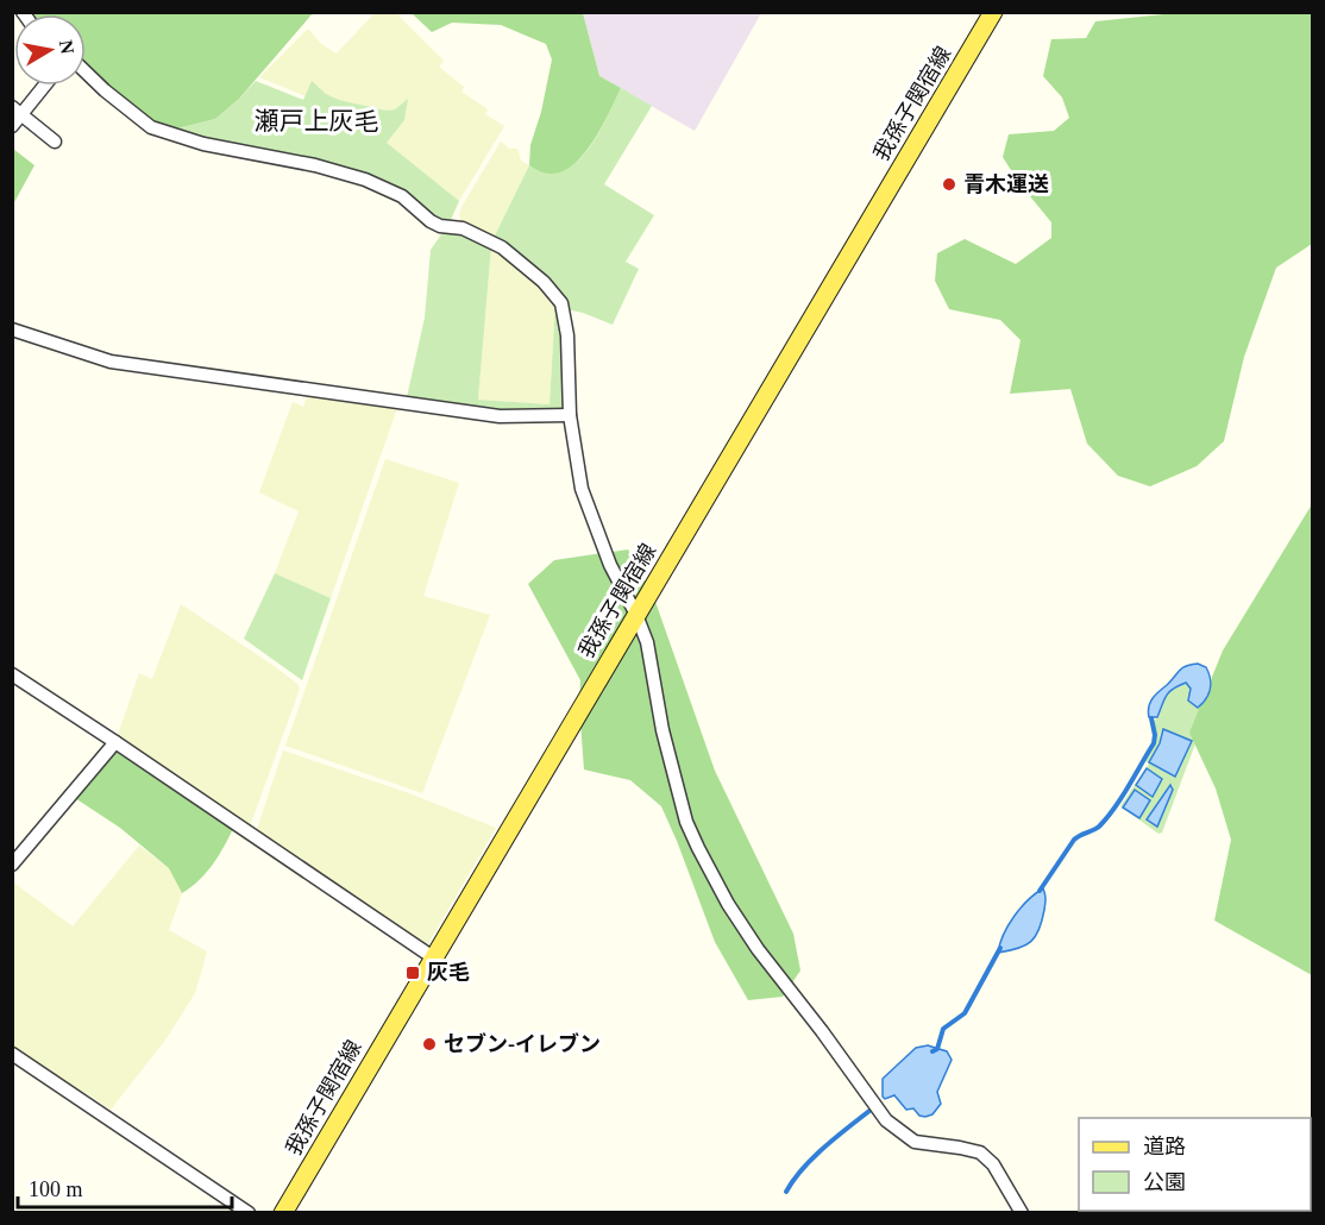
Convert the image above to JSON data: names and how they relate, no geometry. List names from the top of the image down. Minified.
{"streets":{"main road":["我孫子関宿線"]},"districts":["瀬戸上灰毛"],"places":{"other":["青木運送","セブン-イレブン"],"transit":["灰毛"]},"legend":["道路","公園"],"scale_bar":"100 m","north":"right"}
